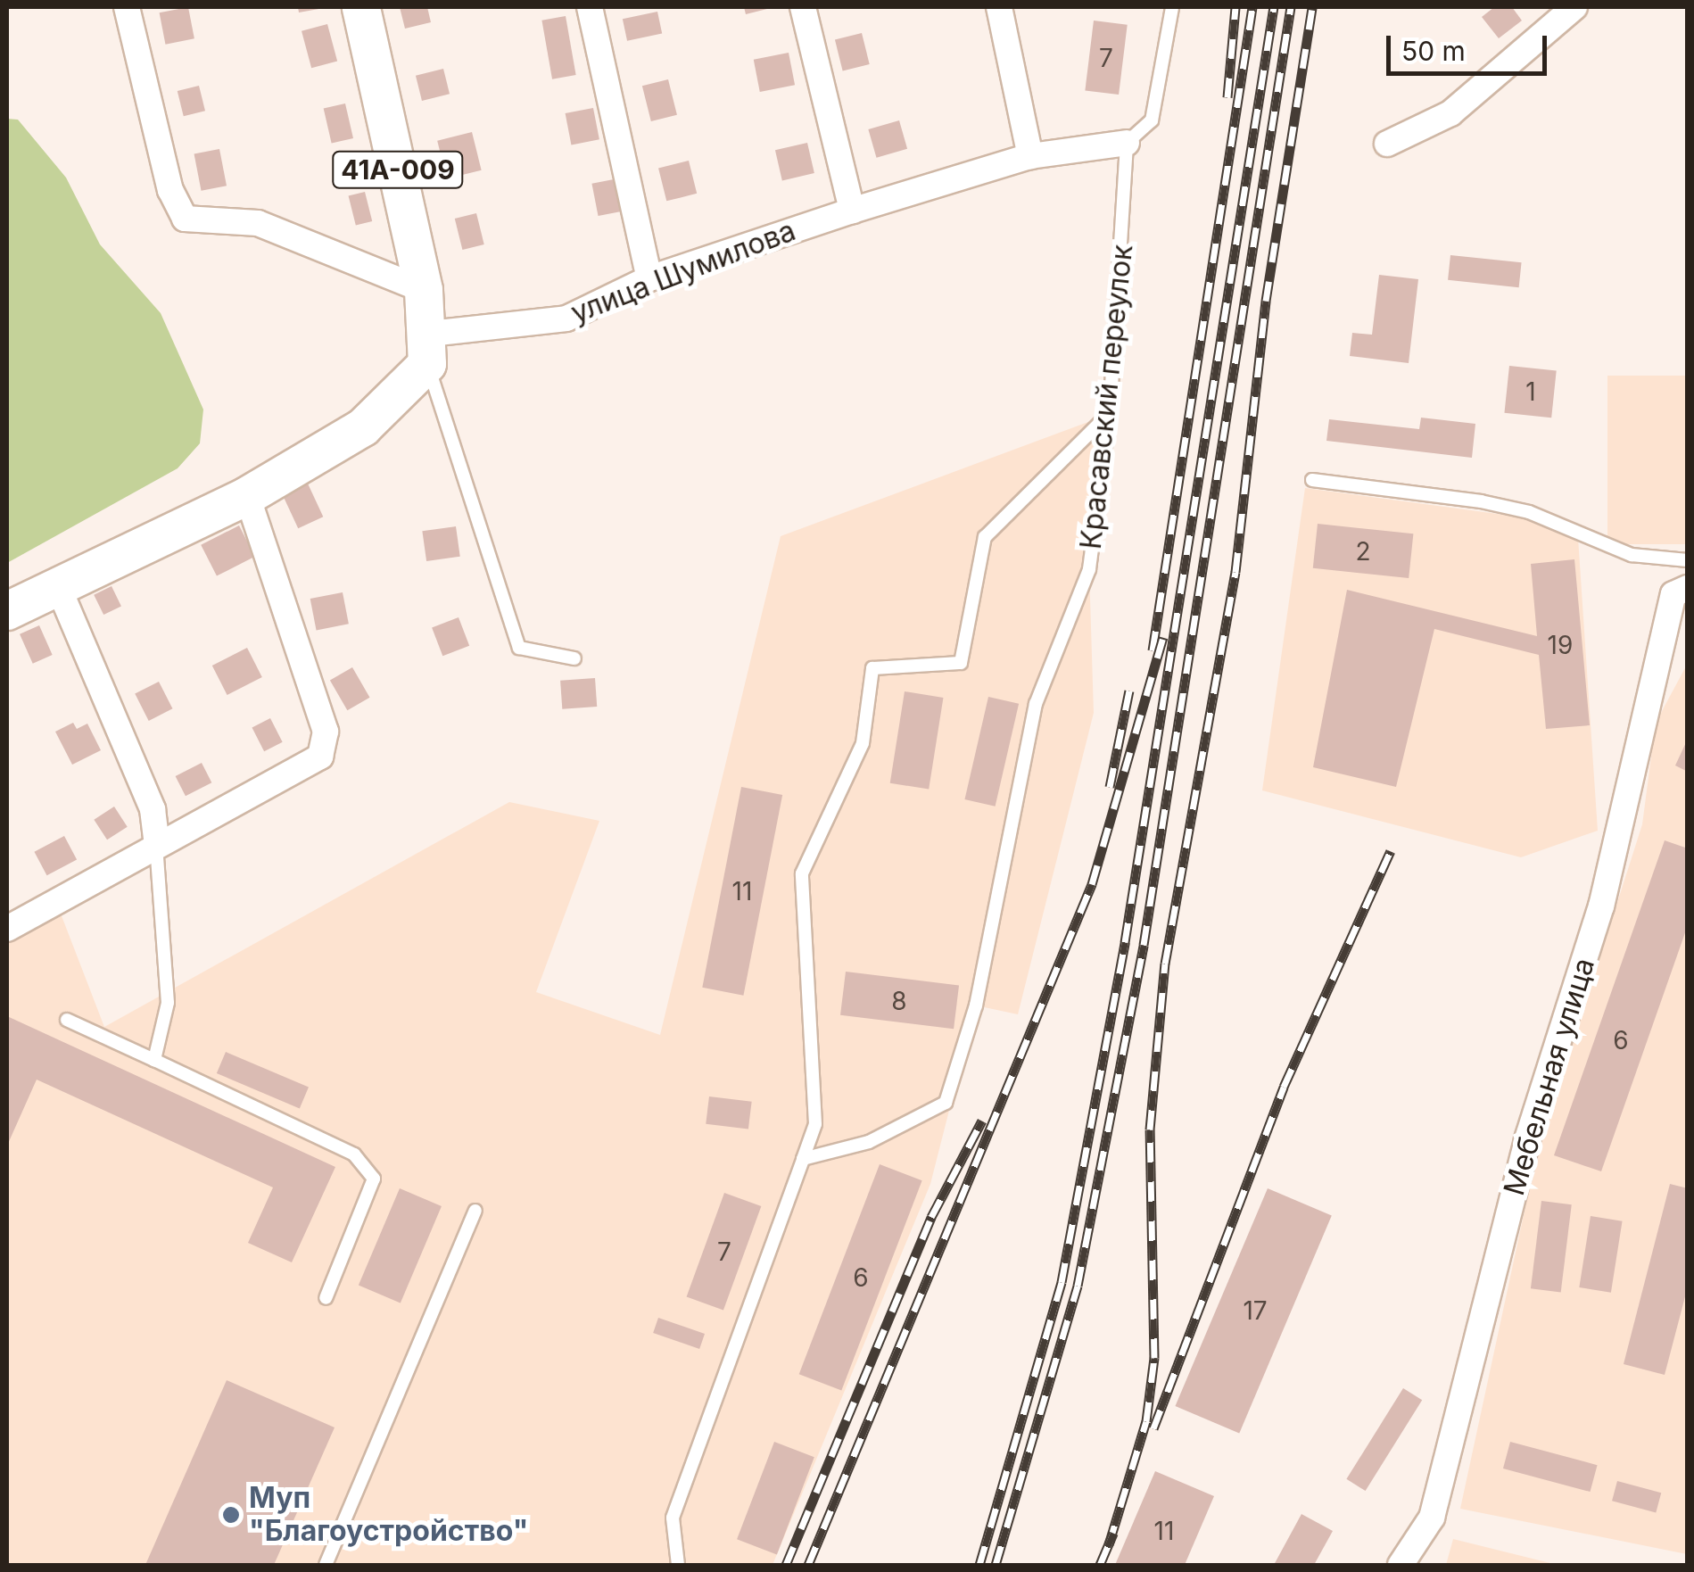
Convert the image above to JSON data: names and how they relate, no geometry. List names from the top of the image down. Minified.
{"streets":{"main road":["41А-009"],"street":["улица Шумилова","Мебельная улица"],"lane":["Красавский переулок"]},"crossings":[["41А-009","улица Шумилова"],["улица Шумилова","Красавский переулок"]],"places":["Муп \"Благоустройство\""],"house_numbers":["7","1","2","19","11","8","6","7","6","17","11"],"scale_bar":"50 m"}
